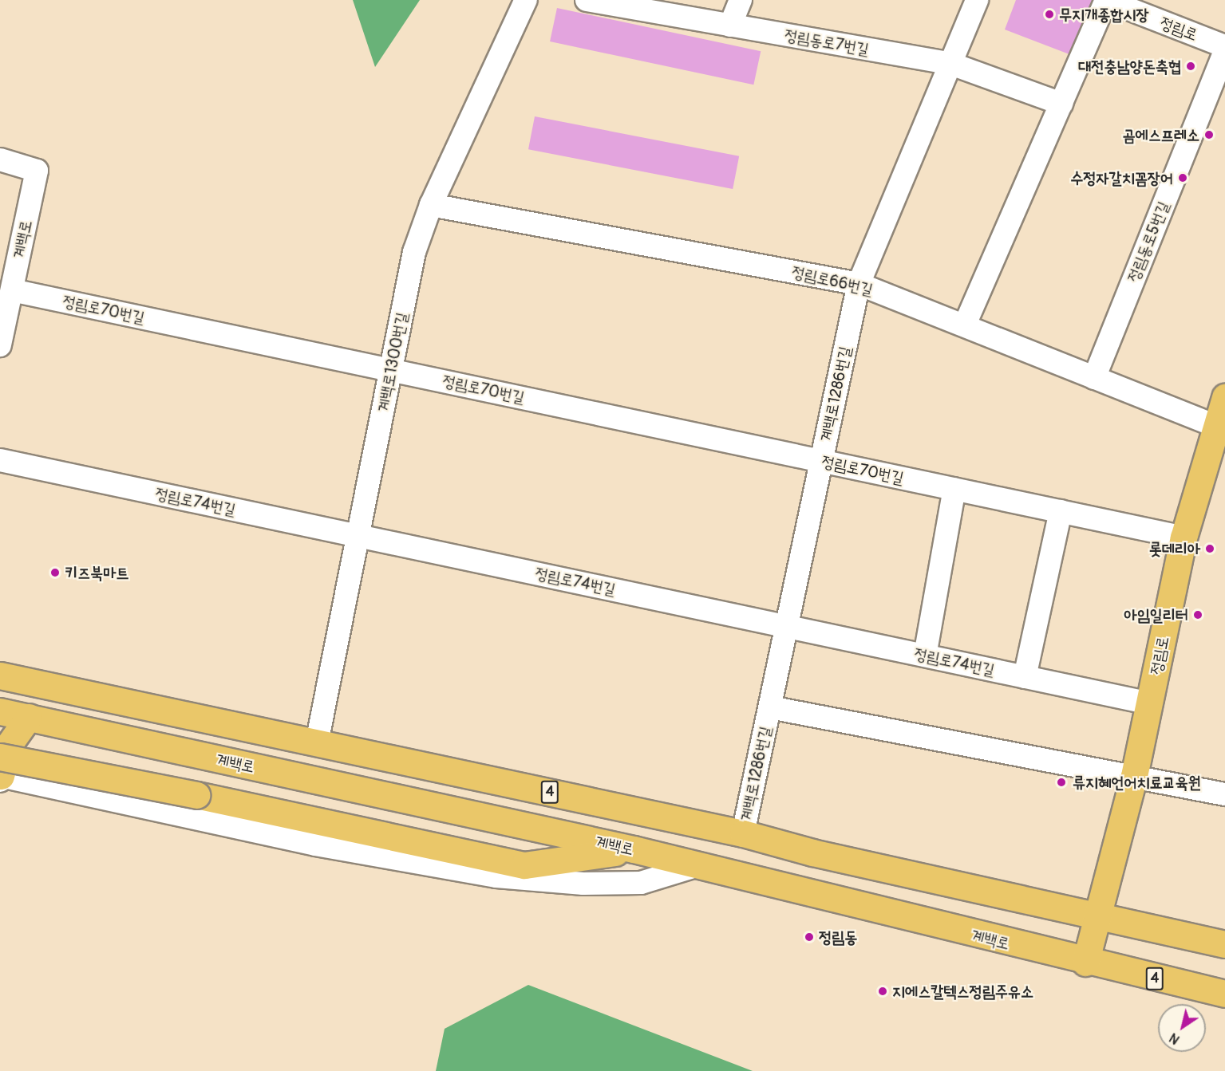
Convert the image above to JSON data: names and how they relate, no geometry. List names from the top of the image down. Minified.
{"streets":{"main road":["정림로","계백로","4"],"street":["정림동로7번길","정림동로5번길","정림로66번길","정림로70번길","계백로1300번길","계백로1286번길","정림로74번길"]},"crossings":[["정림로","계백로"],["정림로","정림로66번길"],["정림로","정림로70번길"],["정림로","정림로74번길"],["정림로","4"],["정림동로7번길","계백로1286번길"],["계백로","정림로70번길"],["정림동로5번길","정림로66번길"],["정림로66번길","계백로1300번길"],["정림로66번길","계백로1286번길"],["정림로70번길","계백로1300번길"],["정림로70번길","계백로1286번길"],["계백로1300번길","정림로74번길"],["계백로1300번길","4"],["계백로1286번길","정림로74번길"],["계백로1286번길","4"]],"places":["무지개종합시장","대전충남양돈축협","곰에스프레소","수정자갈치꼼장어","롯데리아","키즈북마트","아임일리터","류지혜언어치료교육원","정림동","지에스칼텍스정림주유소"],"north":"bottom left"}
